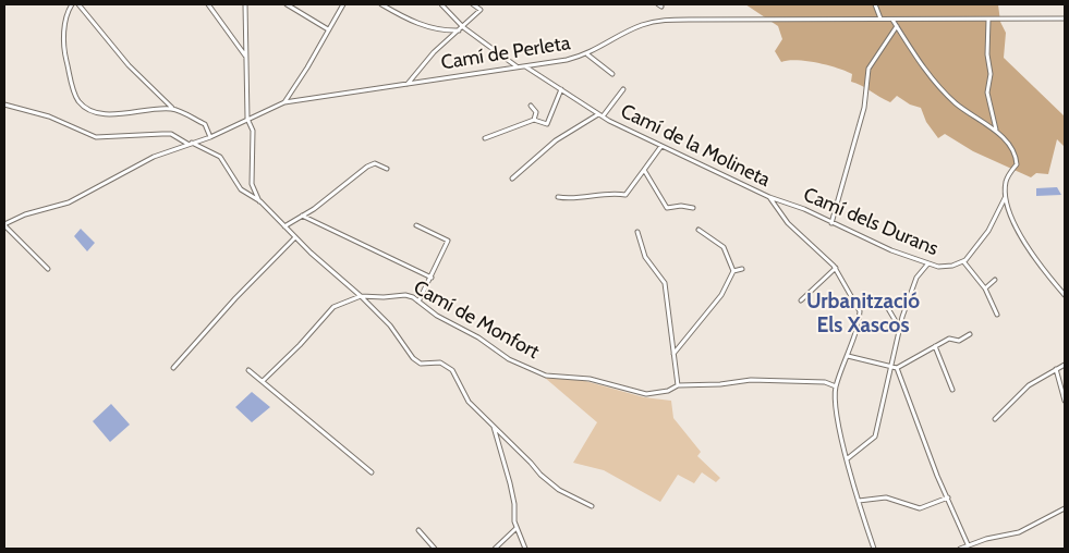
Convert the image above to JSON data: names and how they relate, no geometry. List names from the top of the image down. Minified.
{"streets":{"street":["Camí de Perleta","Camí de la Molineta","Camí dels Durans","Camí de Monfort"]},"crossings":[["Camí de Perleta","Camí de la Molineta"],["Camí de la Molineta","Camí dels Durans"],["Camí de la Molineta","Camí de Monfort"]],"districts":["Urbanització Els Xascos"]}
